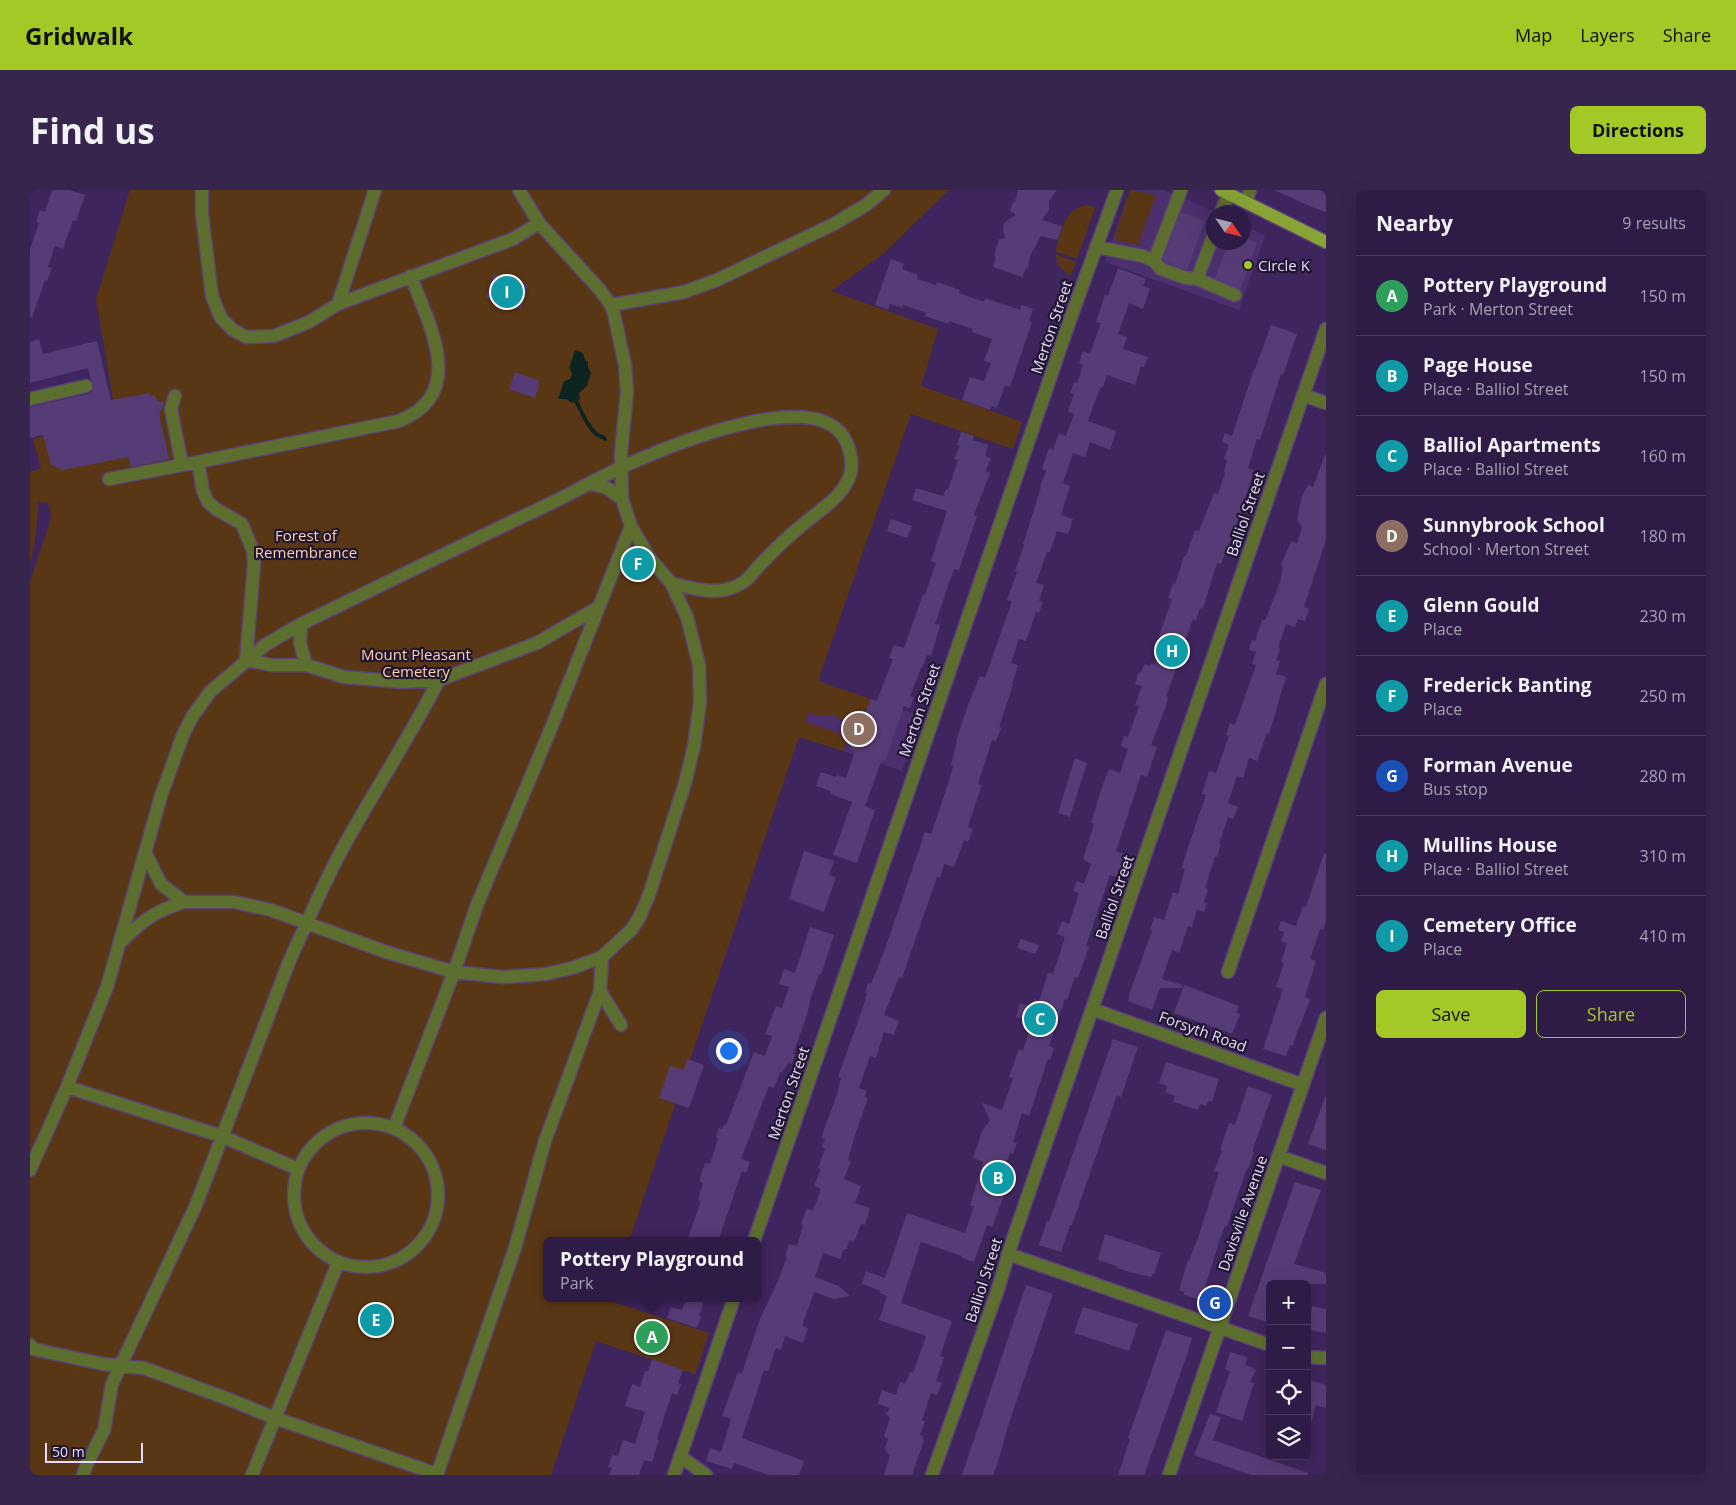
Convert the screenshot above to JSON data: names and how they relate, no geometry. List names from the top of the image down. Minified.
{"streets":{"street":["Merton Street","Balliol Street","Forsyth Road","Davisville Avenue"]},"crossings":[["Balliol Street","Forsyth Road"],["Forsyth Road","Davisville Avenue"]],"parks":["Forest of Remembrance","Mount Pleasant Cemetery"],"places":["Circle K"],"scale_bar":"50 m","north":"bottom right","page":{"header":"Gridwalk","nav":["Map","Layers","Share"],"buttons":["Directions",["Save","Share"]],"title":"Find us","heading":["Nearby","9 results"],"list":[{"mark":"A","name":"Pottery Playground","note":"Park · Merton Street","value":"150 m"},{"mark":"B","name":"Page House","note":"Place · Balliol Street","value":"150 m"},{"mark":"C","name":"Balliol Apartments","note":"Place · Balliol Street","value":"160 m"},{"mark":"D","name":"Sunnybrook School","note":"School · Merton Street","value":"180 m"},{"mark":"E","name":"Glenn Gould","note":"Place","value":"230 m"},{"mark":"F","name":"Frederick Banting","note":"Place","value":"250 m"},{"mark":"G","name":"Forman Avenue","note":"Bus stop","value":"280 m"},{"mark":"H","name":"Mullins House","note":"Place · Balliol Street","value":"310 m"},{"mark":"I","name":"Cemetery Office","note":"Place","value":"410 m"}],"pins":["I","F","H","D","C","B","G","E","A"],"popup":["Pottery Playground","Park"],"map_buttons":["+","−"],"scale":"50 m"}}
